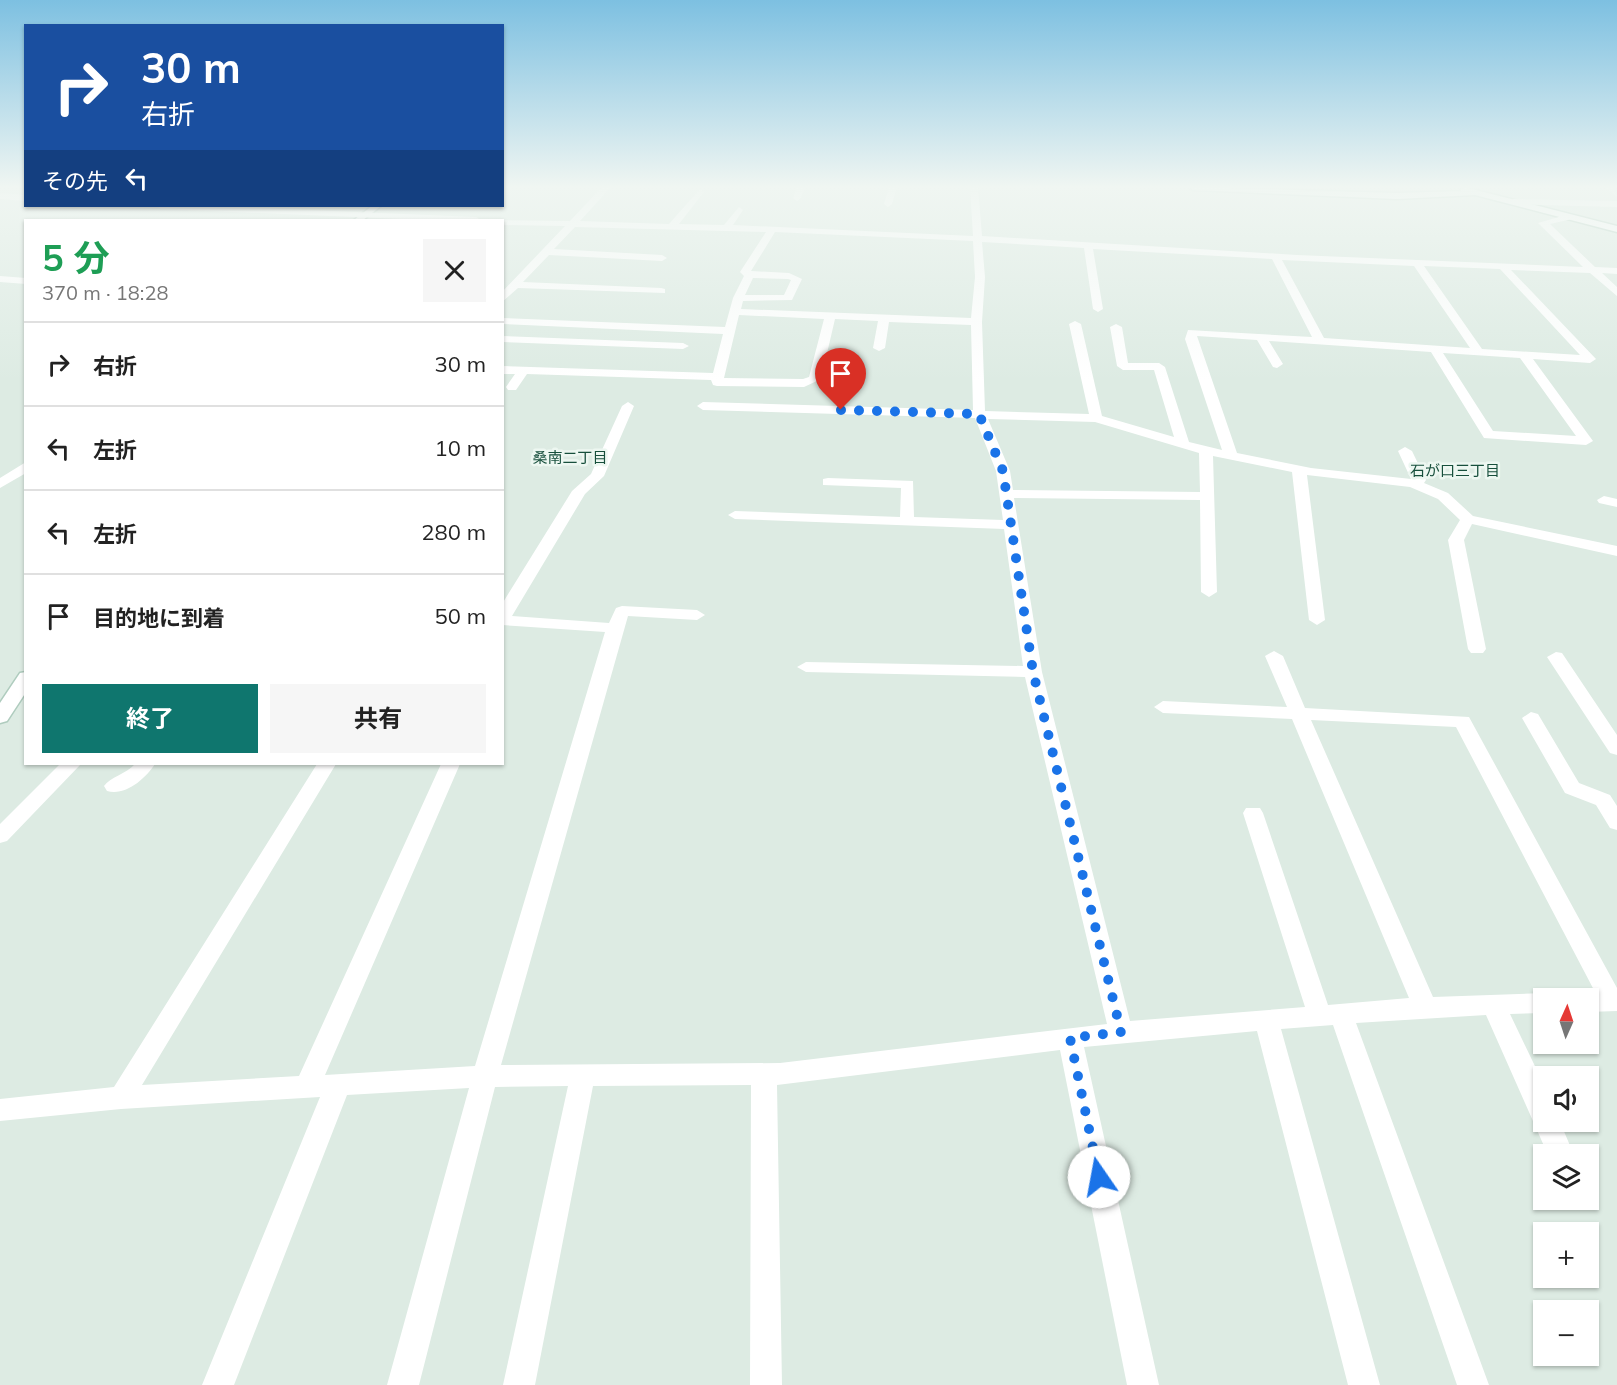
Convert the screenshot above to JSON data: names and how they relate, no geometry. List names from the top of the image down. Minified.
{"districts":["桑南二丁目","石が口三丁目"],"north":"top","page":{"turn":["30 m","右折"],"then":"その先","heading":["5 分","370 m · 18:28"],"list":[{"name":"右折","value":"30 m"},{"name":"左折","value":"10 m"},{"name":"左折","value":"280 m"},{"name":"目的地に到着","value":"50 m"}],"buttons":["終了","共有"],"map_buttons":["+","−"]}}
